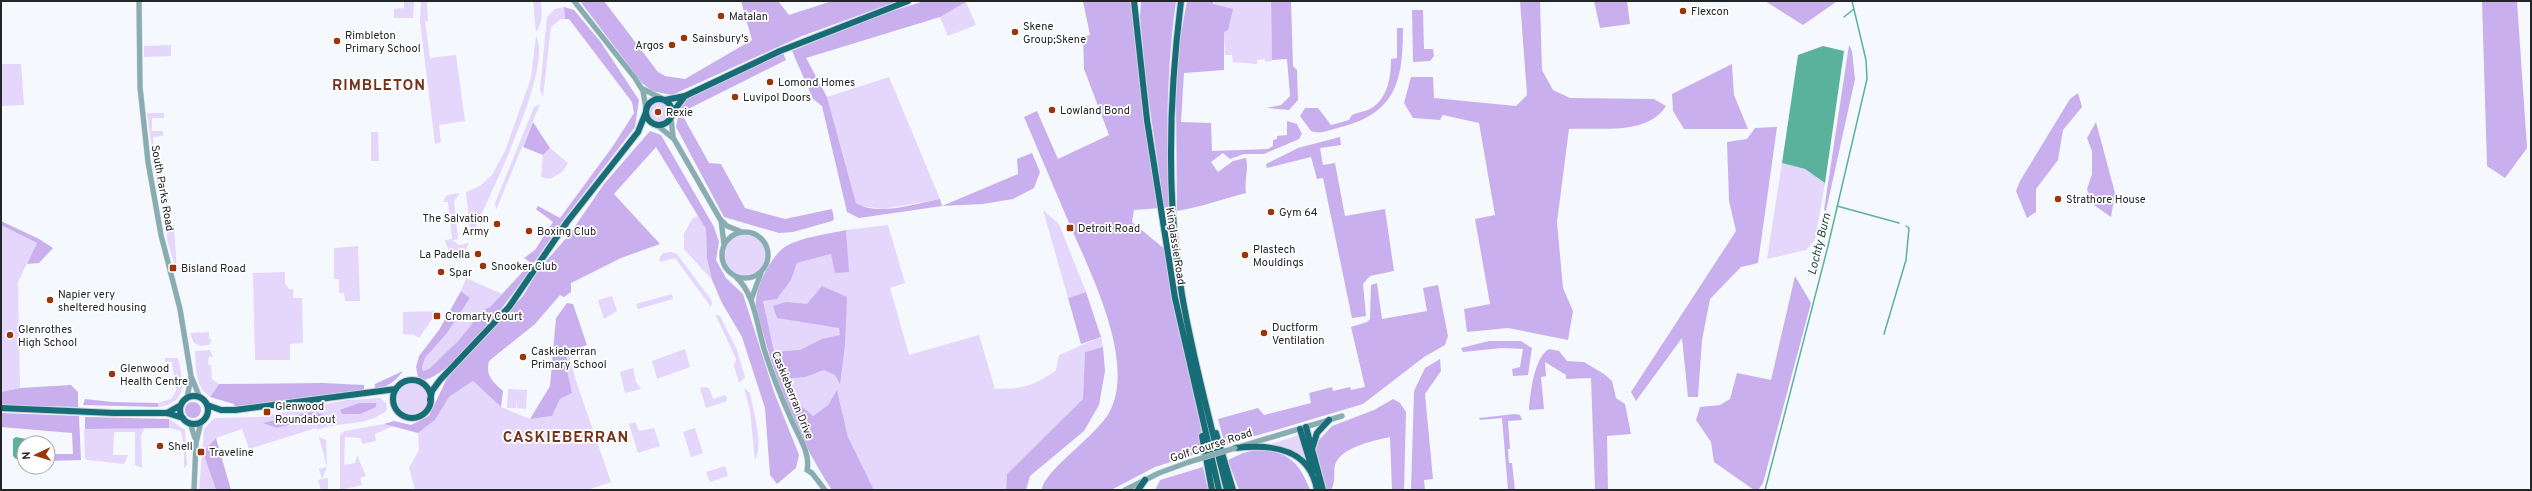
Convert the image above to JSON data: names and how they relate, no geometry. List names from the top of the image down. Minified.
{"streets":{"main road":["Kinglassie Road"],"street":["South Parks Road","Caskieberran Drive","Golf Course Road"]},"districts":["RIMBLETON","CASKIEBERRAN"],"water":["Lochty Burn"],"places":{"other":["Flexcon","Matalan","Skene Group;Skene","Sainsbury's","Rimbleton Primary School","Argos","Lomond Homes","Luvipol Doors","Lowland Bond","Rexie","Strathore House","Gym 64","The Salvation Army","Boxing Club","La Padella","Plastech Mouldings","Snooker Club","Spar","Napier very sheltered housing","Ductform Ventilation","Glenrothes High School","Caskieberran Primary School","Glenwood Health Centre","Shell"],"transit":["Detroit Road","Bisland Road","Cromarty Court","Glenwood Roundabout","Traveline"]},"north":"left"}
